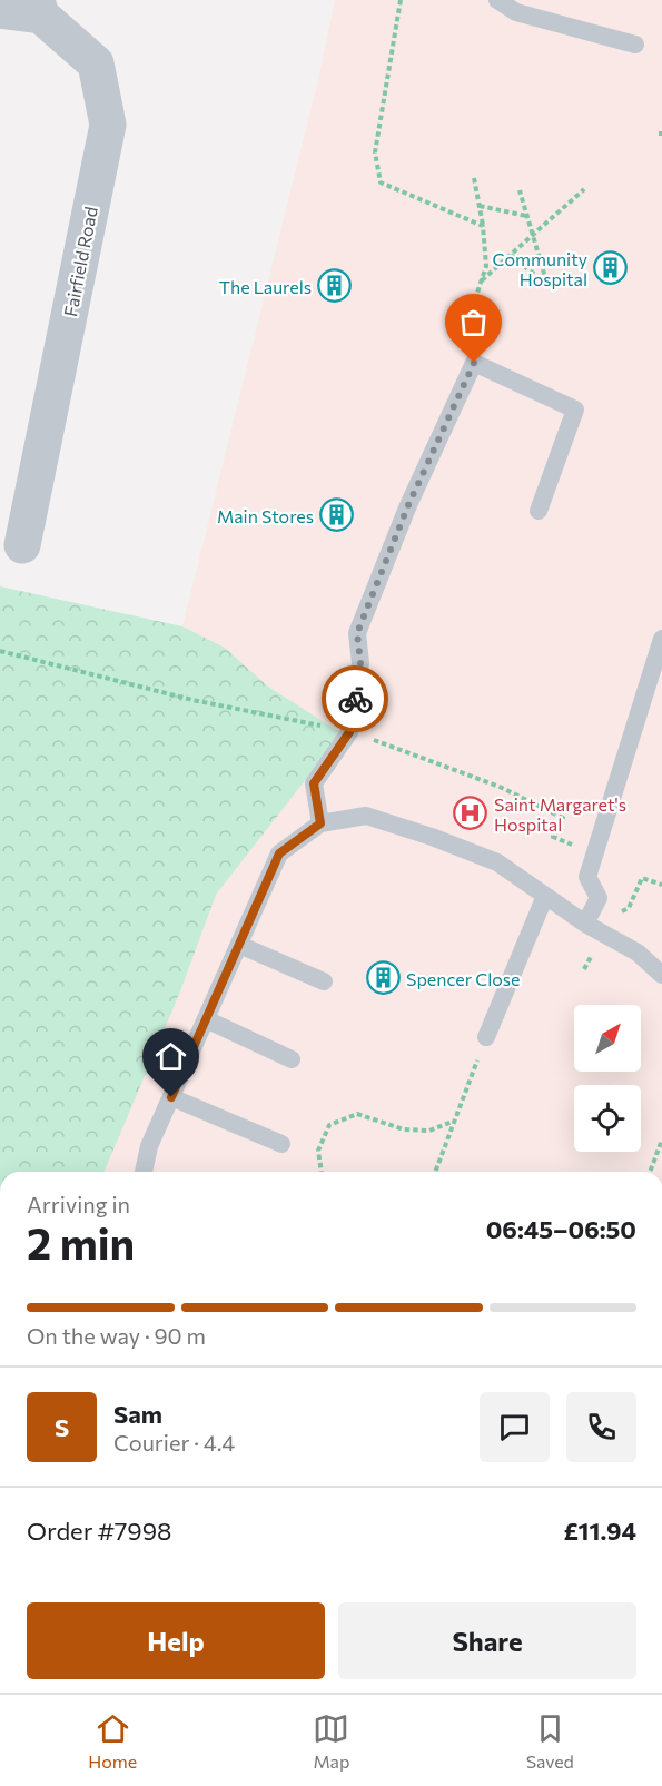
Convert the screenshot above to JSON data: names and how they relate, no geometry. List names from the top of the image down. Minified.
{"streets":{"street":["Fairfield Road"]},"places":{"building":["Community Hospital","The Laurels","Main Stores","Spencer Close"],"hospital":["Saint Margaret's Hospital"]},"north":"top right","page":{"heading":["2 min","Arriving in","06:45–06:50"],"panel":["Sam","Courier · 4.4","Order #7998","£11.94"],"bar":"On the way · 90 m","round":"S","buttons":["Help","Share"],"tabs":["Home","Map","Saved"]}}
